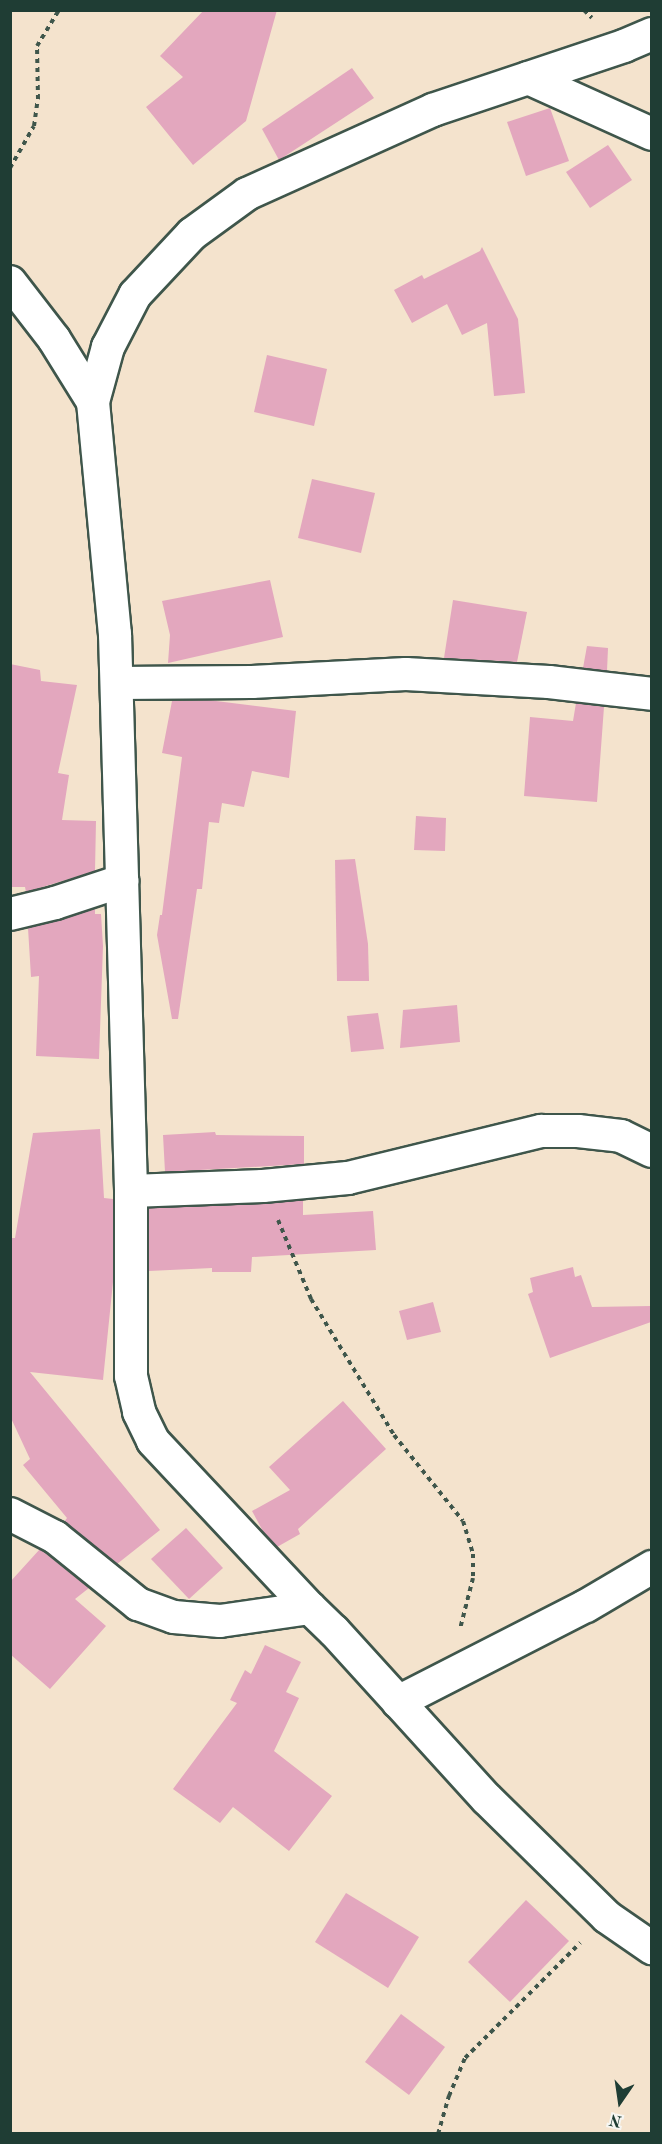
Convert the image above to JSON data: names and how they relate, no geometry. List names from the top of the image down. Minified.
{"north":"bottom"}
